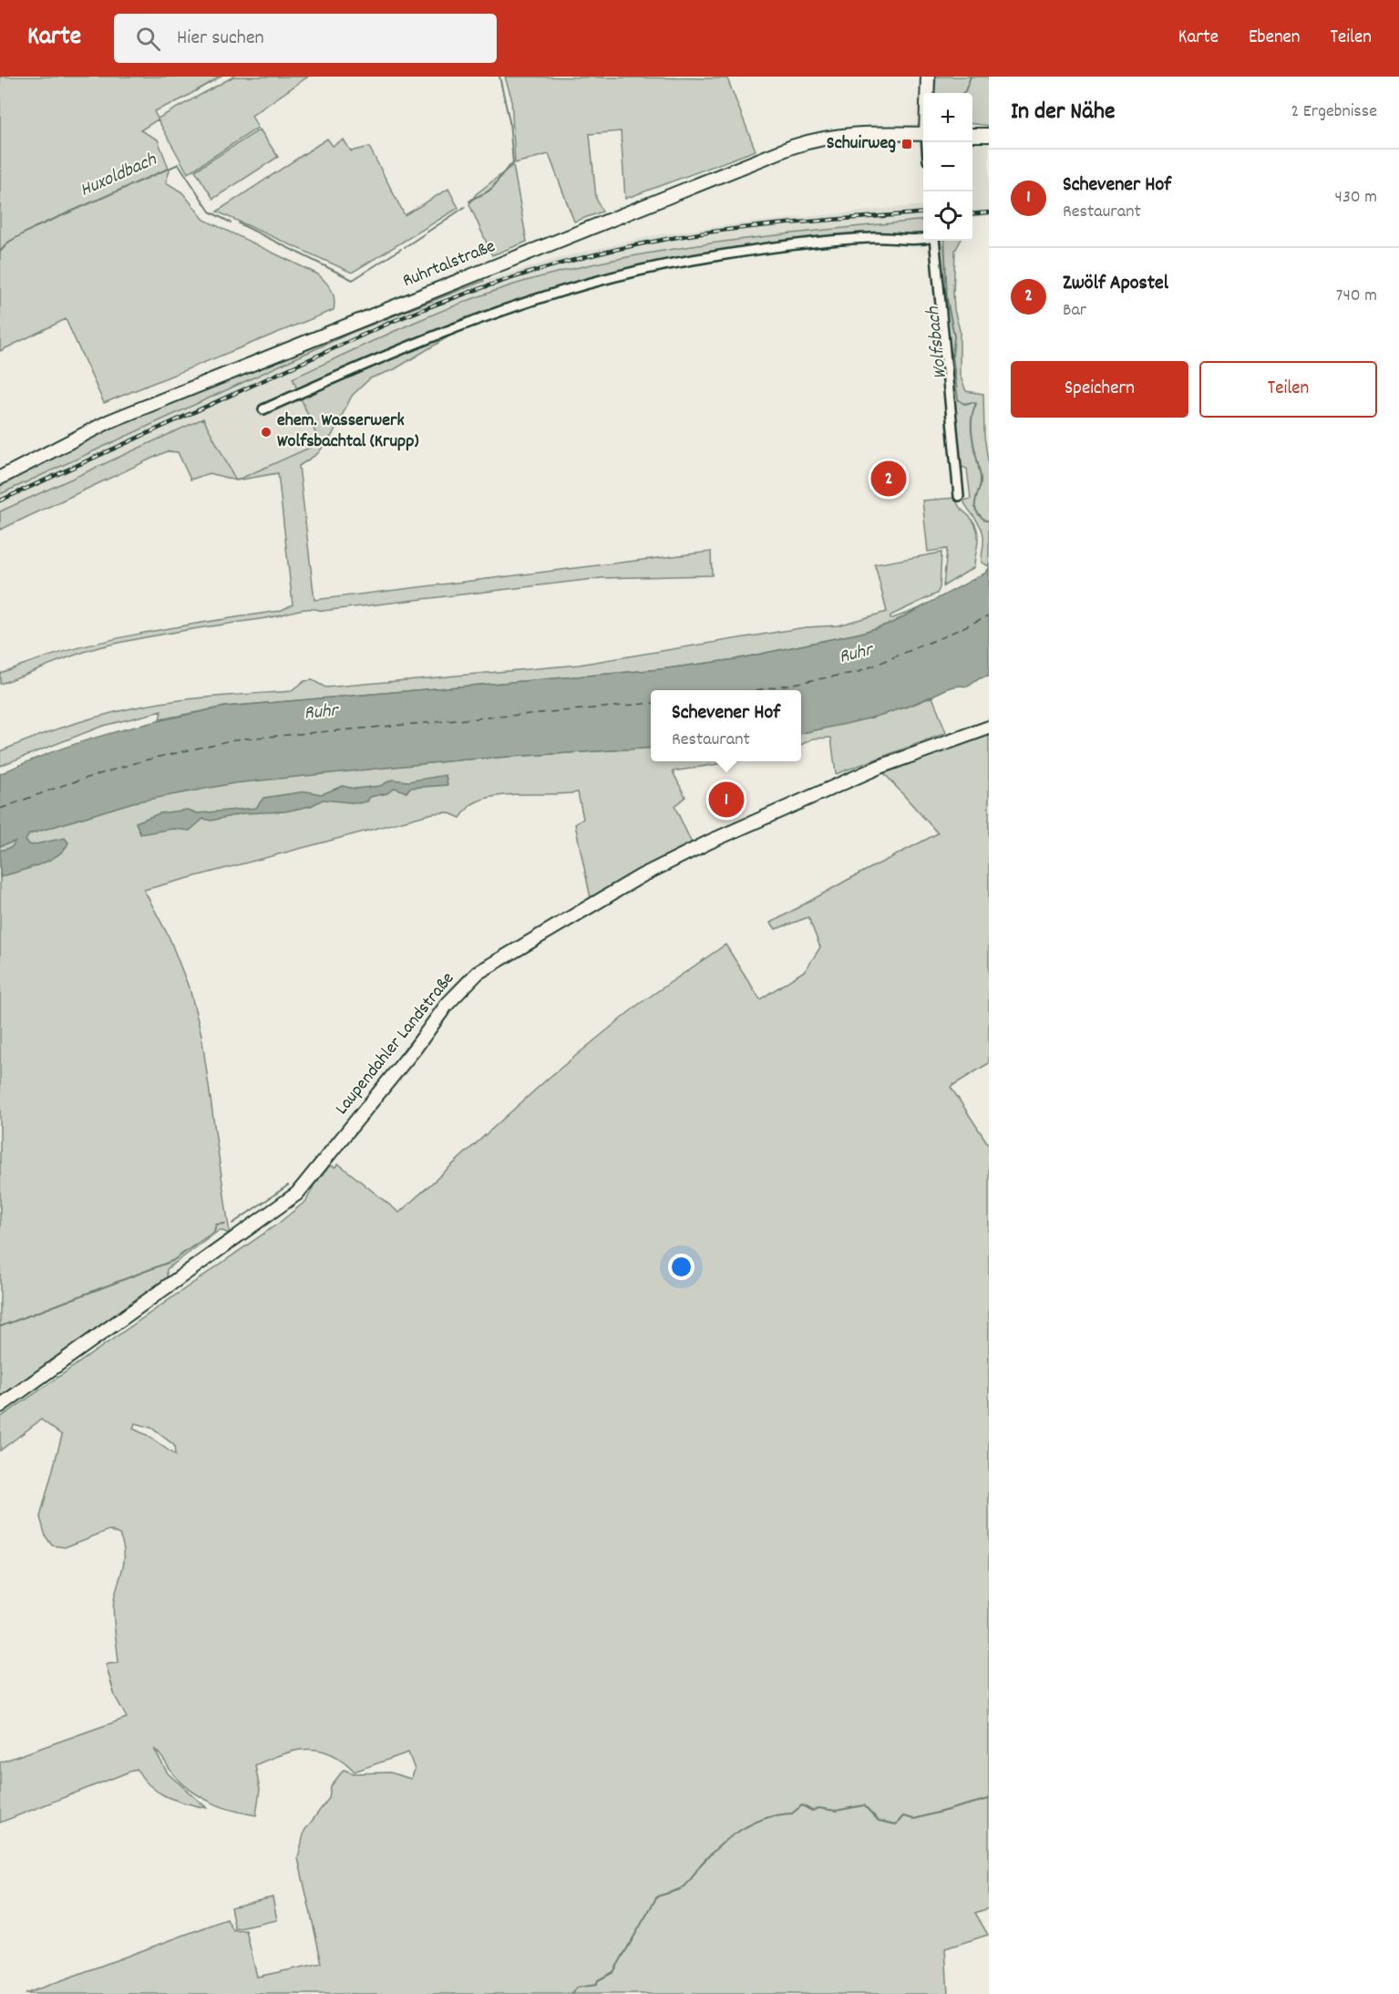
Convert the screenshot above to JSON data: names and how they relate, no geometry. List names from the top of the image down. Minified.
{"streets":{"main road":["Ruhrtalstraße","Laupendahler Landstraße"]},"water":["Huxoldbach","Wolfsbach","Ruhr"],"places":{"transit":["Schuirweg"],"other":["ehem. Wasserwerk Wolfsbachtal (Krupp)"]},"page":{"header":"Karte","search":"Hier suchen","nav":["Karte","Ebenen","Teilen"],"heading":["In der Nähe","2 Ergebnisse"],"map_buttons":["+","−"],"list":[{"mark":"1","name":"Schevener Hof","note":"Restaurant","value":"430 m"},{"mark":"2","name":"Zwölf Apostel","note":"Bar","value":"740 m"}],"buttons":["Speichern","Teilen"],"pins":["2","1"],"popup":["Schevener Hof","Restaurant"]}}
